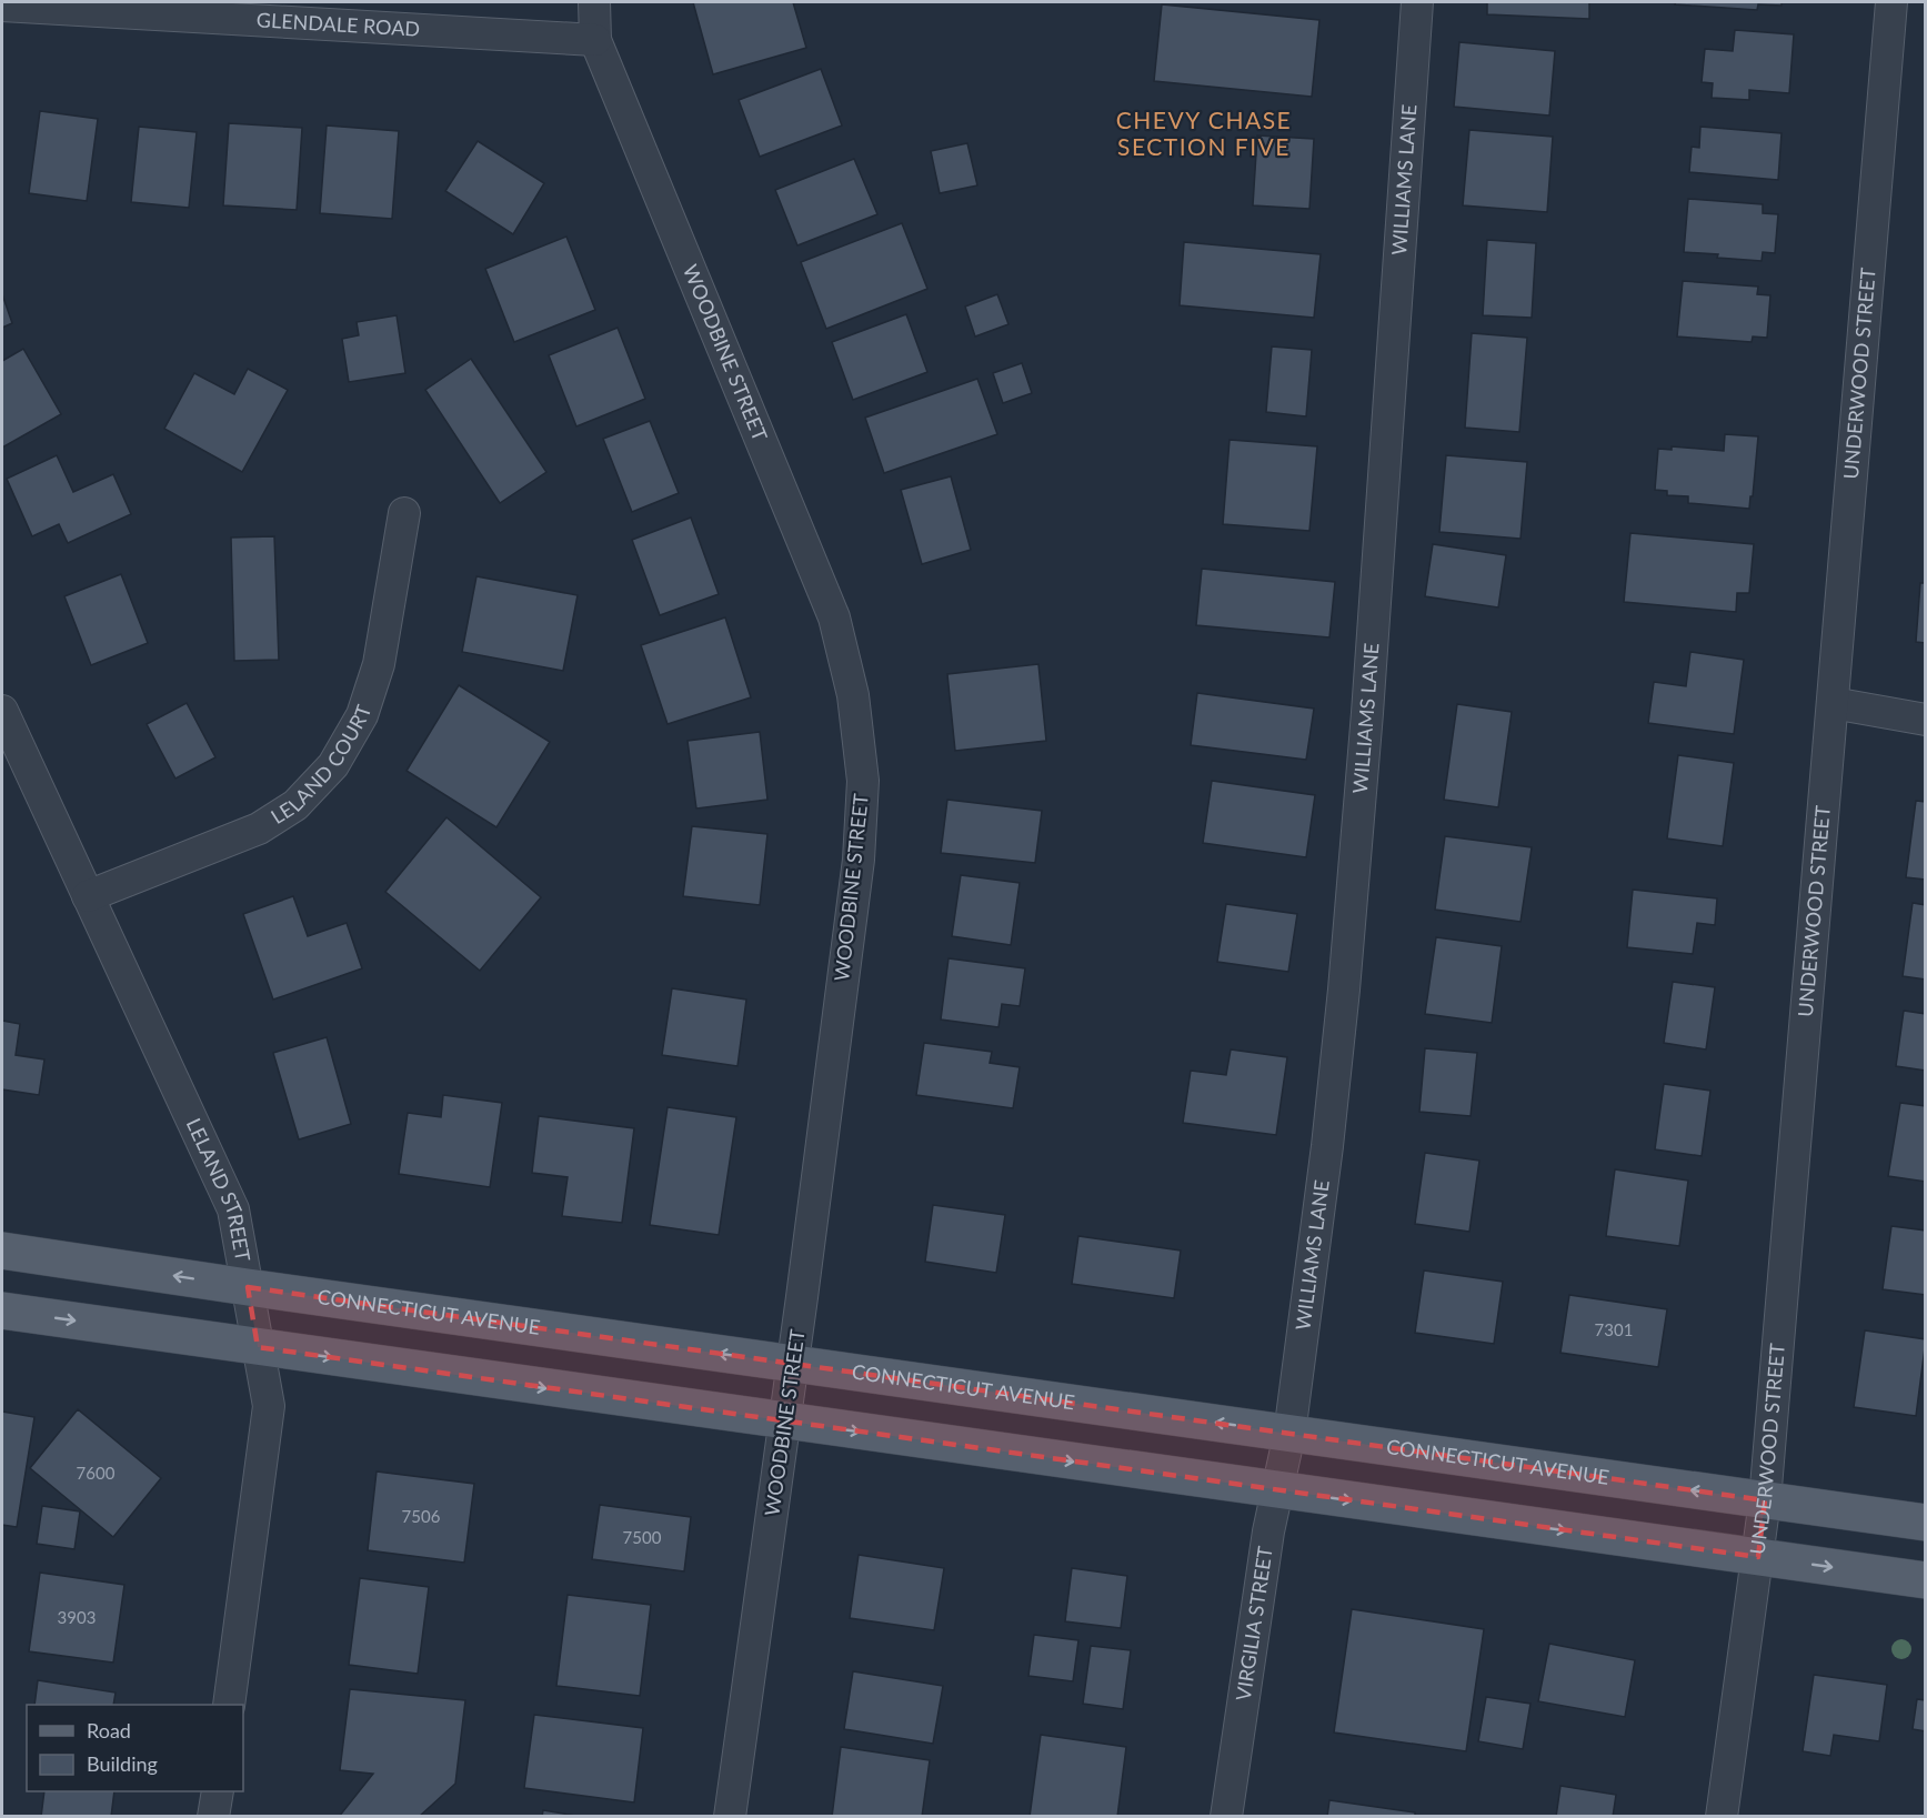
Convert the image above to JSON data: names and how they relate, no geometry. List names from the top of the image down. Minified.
{"streets":{"main road":["CONNECTICUT AVENUE"],"street":["GLENDALE ROAD","WILLIAMS LANE","WOODBINE STREET","UNDERWOOD STREET","LELAND COURT","LELAND STREET","VIRGILIA STREET"]},"crossings":[["GLENDALE ROAD","WOODBINE STREET"],["WILLIAMS LANE","CONNECTICUT AVENUE"],["WILLIAMS LANE","VIRGILIA STREET"],["WOODBINE STREET","CONNECTICUT AVENUE"],["UNDERWOOD STREET","CONNECTICUT AVENUE"],["LELAND COURT","LELAND STREET"],["LELAND STREET","CONNECTICUT AVENUE"],["CONNECTICUT AVENUE","VIRGILIA STREET"]],"districts":["CHEVY CHASE SECTION FIVE"],"house_numbers":["7301","7600","7506","7500","3903"],"legend":["Road","Building"]}
